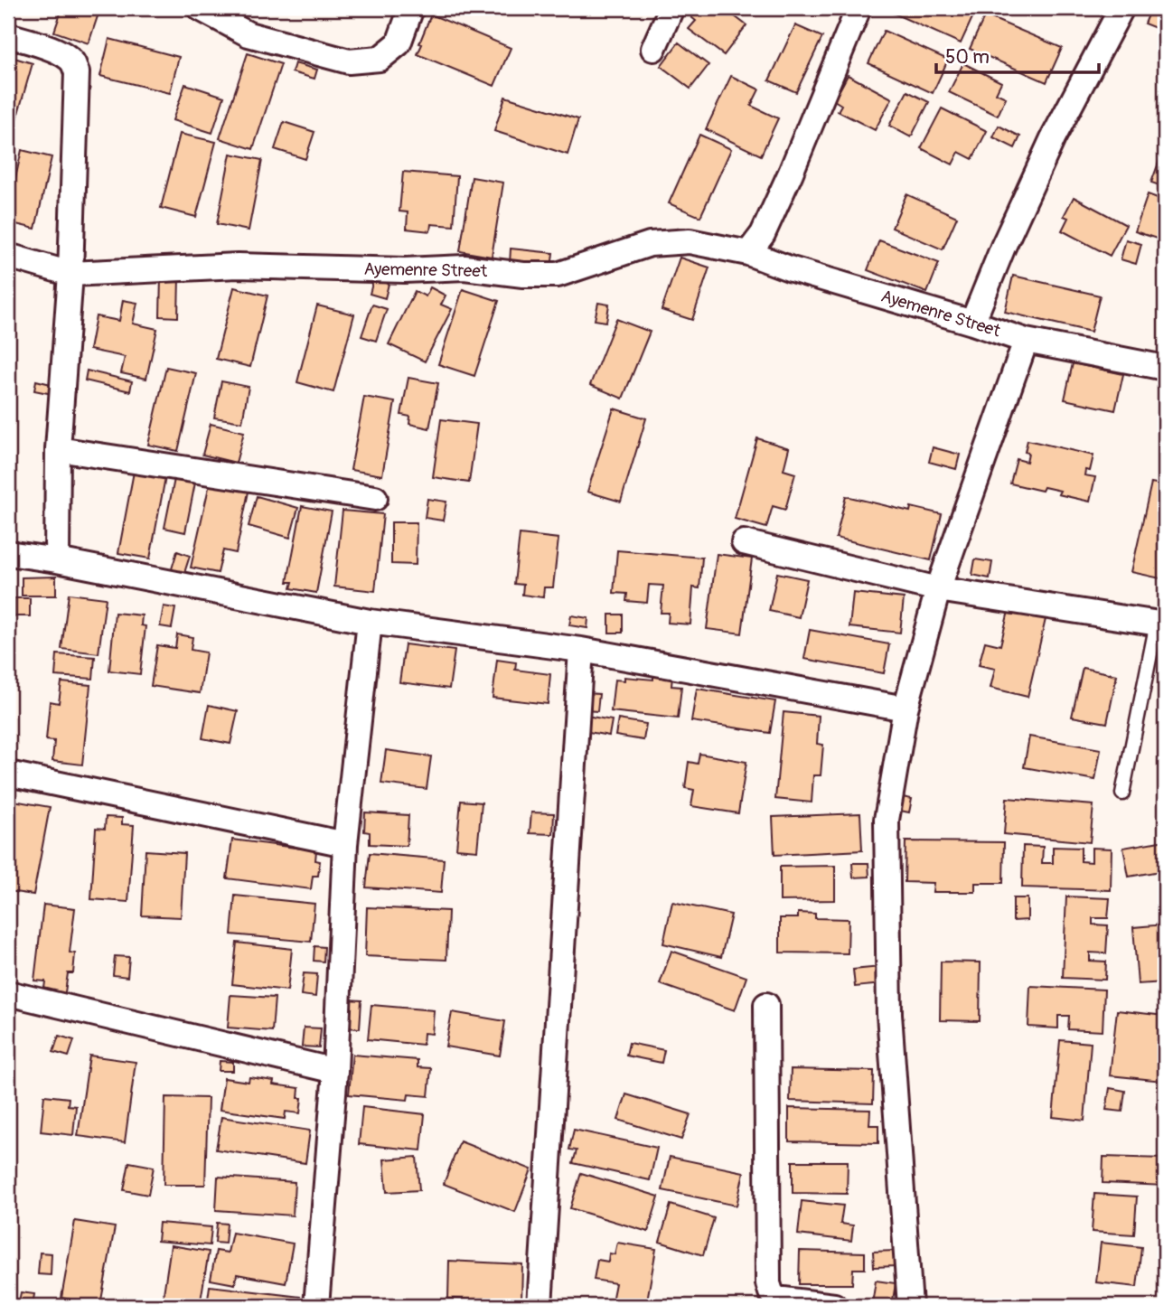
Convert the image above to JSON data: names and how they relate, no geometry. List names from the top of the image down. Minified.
{"streets":{"street":["Ayemenre Street"]},"scale_bar":"50 m"}
